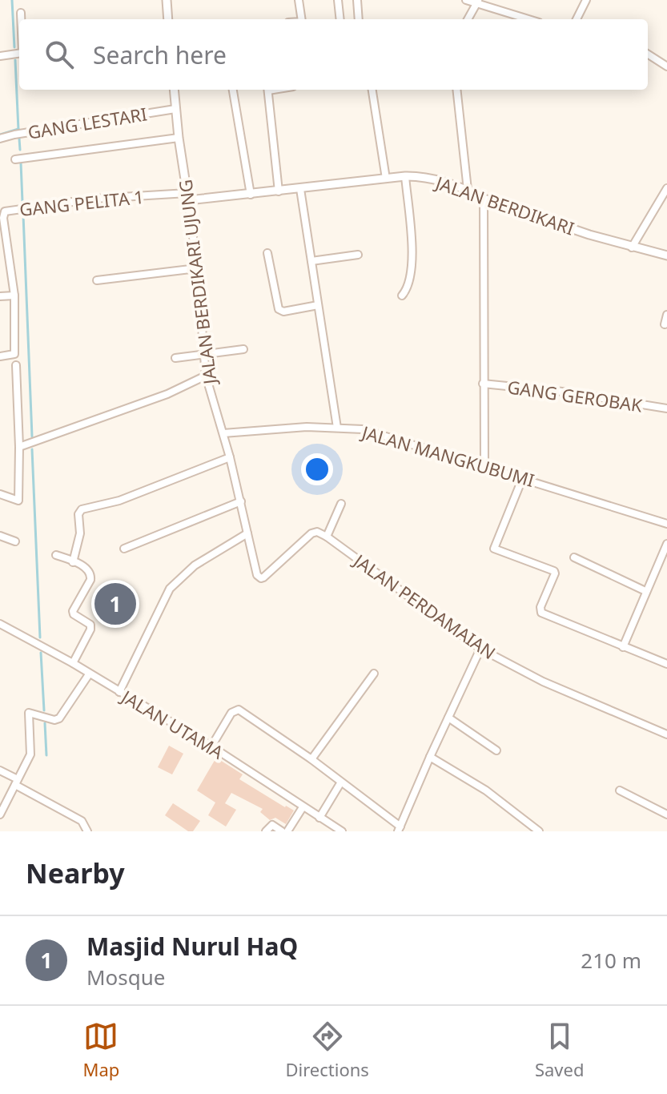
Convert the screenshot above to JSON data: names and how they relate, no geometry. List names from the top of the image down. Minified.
{"streets":{"street":["GANG LESTARI","GANG PELITA 1","JALAN BERDIKARI","JALAN BERDIKARI UJUNG","GANG GEROBAK","JALAN MANGKUBUMI","JALAN PERDAMAIAN","JALAN UTAMA"]},"crossings":[["GANG LESTARI","JALAN BERDIKARI UJUNG"],["GANG PELITA 1","JALAN BERDIKARI"],["GANG PELITA 1","JALAN BERDIKARI UJUNG"],["JALAN BERDIKARI","JALAN BERDIKARI UJUNG"],["JALAN BERDIKARI UJUNG","JALAN MANGKUBUMI"],["JALAN BERDIKARI UJUNG","JALAN PERDAMAIAN"]],"page":{"search":"Search here","pins":"1","heading":"Nearby","list":[{"mark":"1","name":"Masjid Nurul HaQ","note":"Mosque","value":"210 m"}],"nav":["Map","Directions","Saved"]}}
